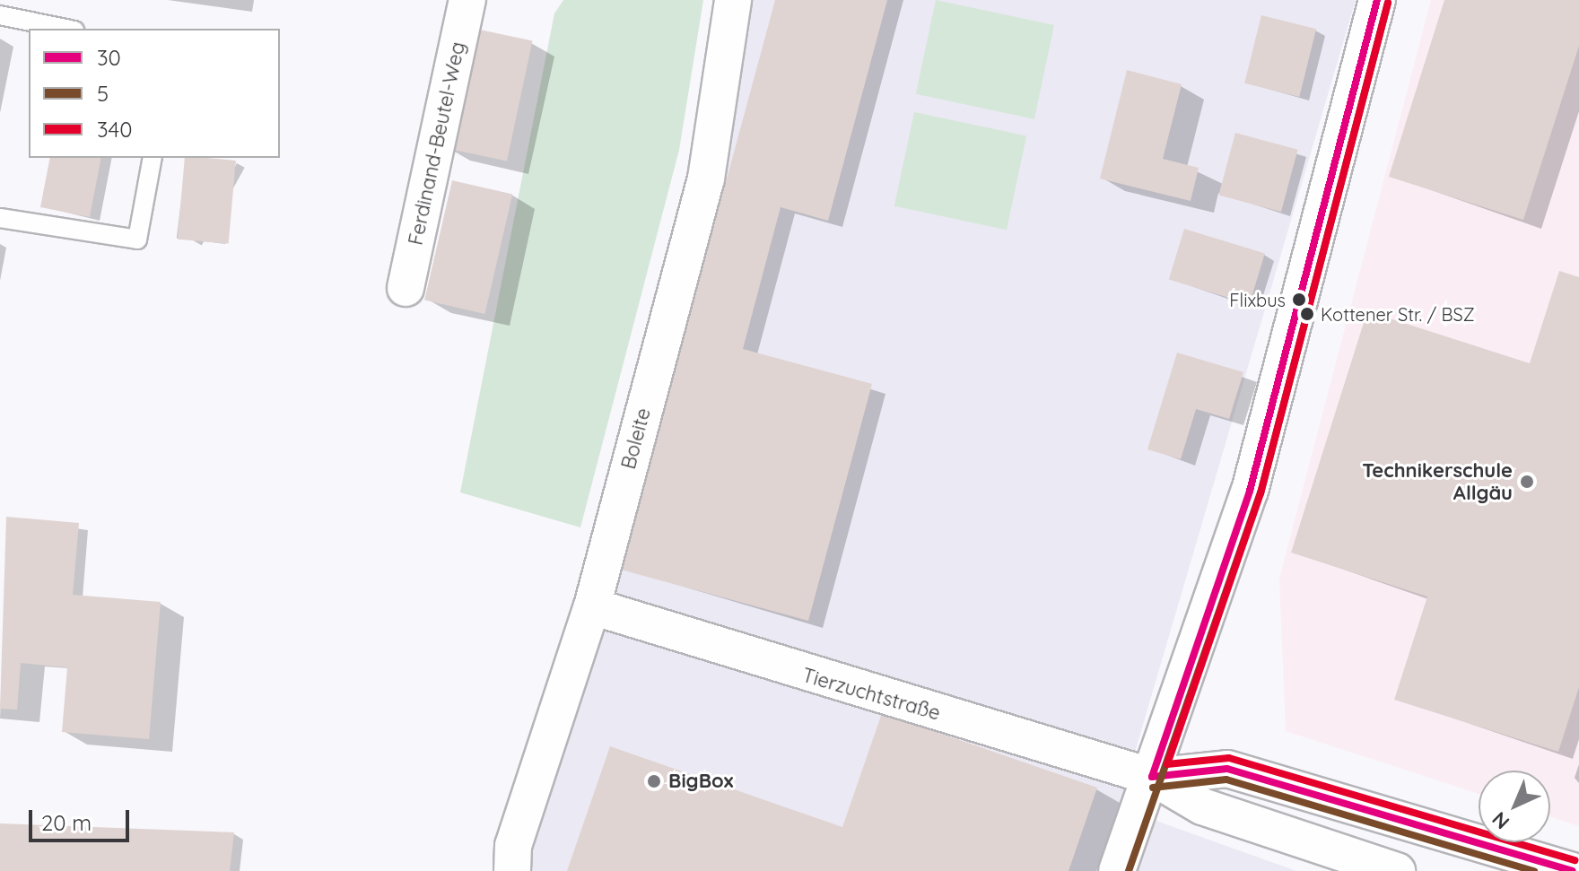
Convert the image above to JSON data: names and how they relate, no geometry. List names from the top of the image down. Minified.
{"streets":{"street":["Ferdinand-Beutel-Weg","Boleite","Tierzuchtstraße"]},"crossings":[["Boleite","Tierzuchtstraße"]],"places":["Flixbus","Kottener Str. / BSZ","Technikerschule Allgäu","BigBox"],"lines":["transit line 30","transit line 5","transit line 340"],"legend":["30","5","340"],"scale_bar":"20 m","north":"bottom left"}
